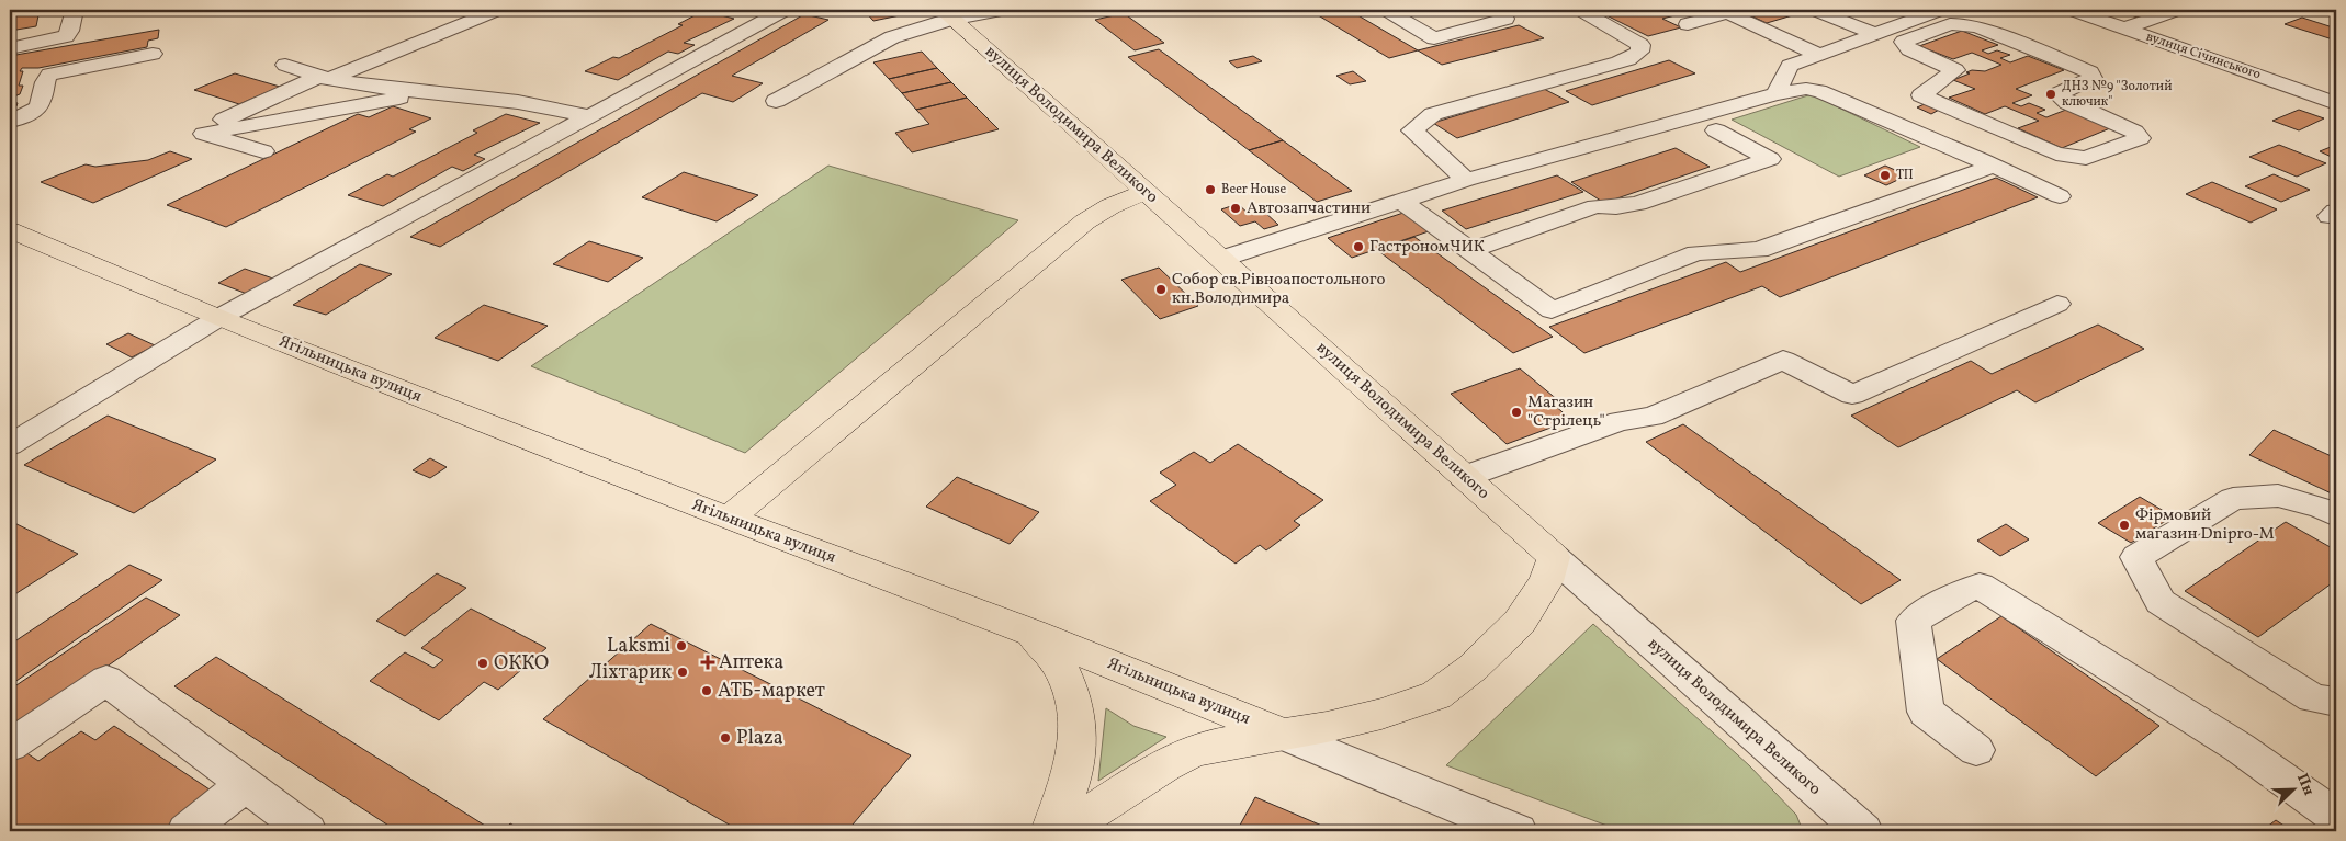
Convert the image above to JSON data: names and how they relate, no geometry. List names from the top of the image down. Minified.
{"streets":{"main road":["вулиця Володимира Великого","Ягільницька вулиця"],"street":["вулиця Січинського"]},"places":{"other":["ДНЗ №9 \"Золотий ключик\"","ТП","Beer House","Автозапчастини","ГастрономЧИК","Собор св.Рівноапостольного кн.Володимира","Магазин \"Стрілець\"","Фірмовий магазин Dnipro-M","Laksmi","ОККО","Ліхтарик","АТБ-маркет","Plaza"],"health":["Аптека"]},"north":"top right"}
